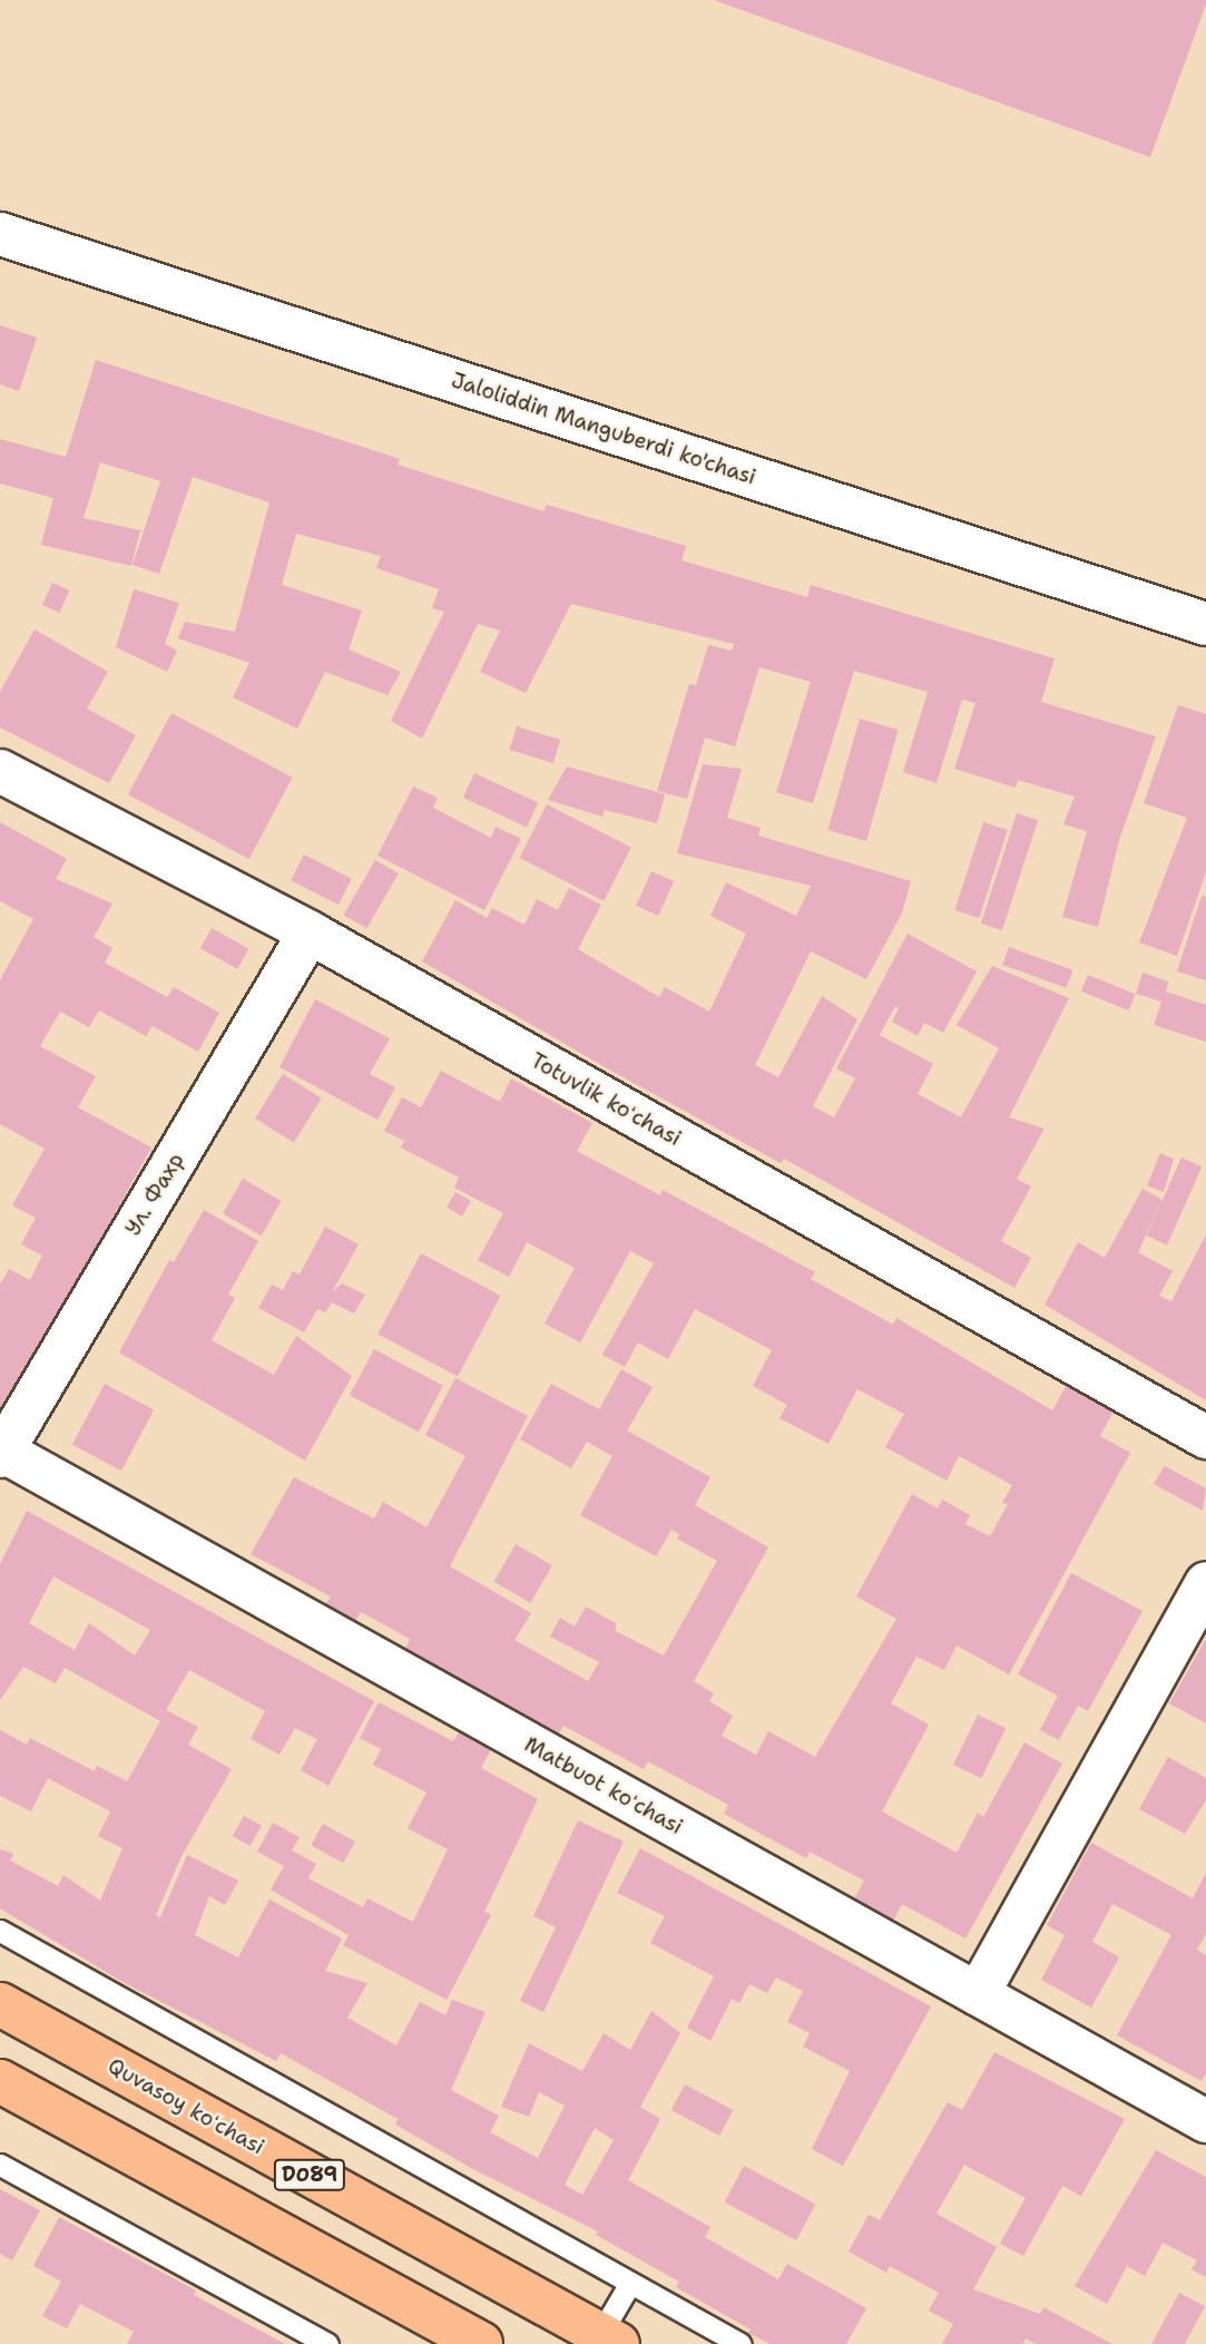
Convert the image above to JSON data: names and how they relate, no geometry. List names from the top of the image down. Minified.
{"streets":{"main road":["Quvasoy koʻchasi","D089"],"street":["Jaloliddin Manguberdi ko'chasi","Totuvlik koʻchasi","Ул. Фахр","Matbuot koʻchasi"]},"crossings":[["Totuvlik koʻchasi","Ул. Фахр"],["Ул. Фахр","Matbuot koʻchasi"]]}
